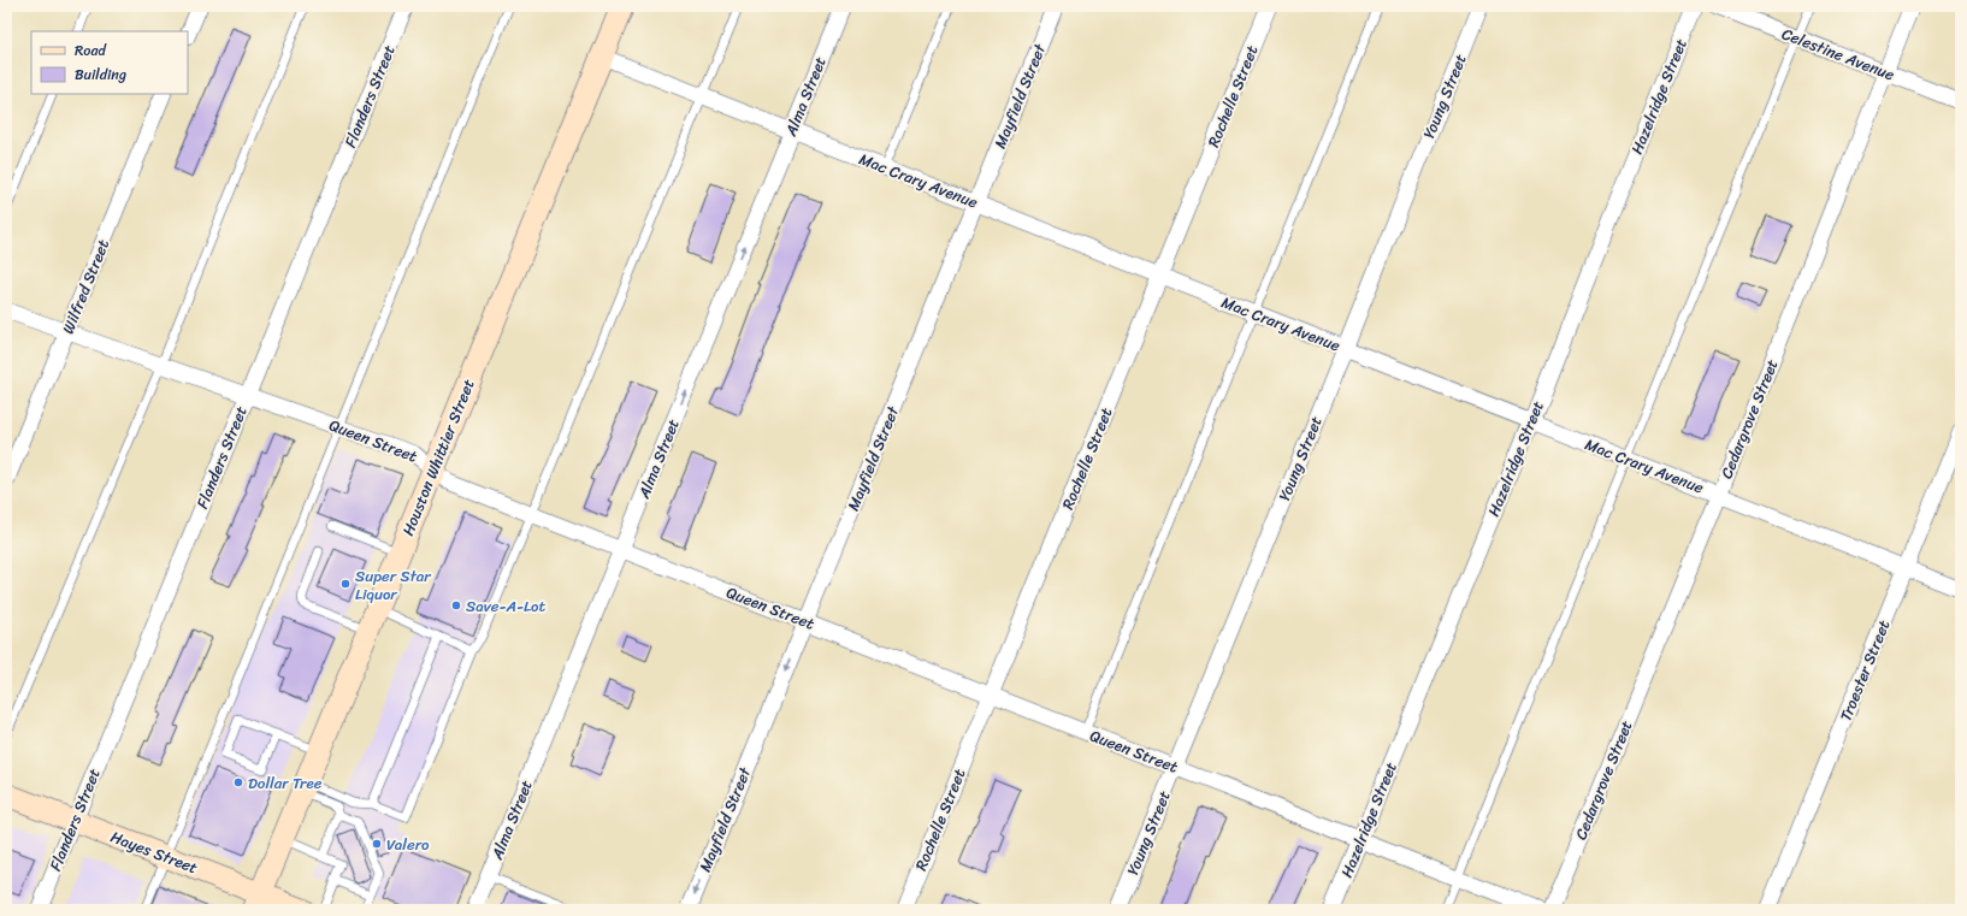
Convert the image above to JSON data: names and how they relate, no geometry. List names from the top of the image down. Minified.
{"streets":{"street":["Celestine Avenue","Flanders Street","Alma Street","Mayfield Street","Rochelle Street","Young Street","Hazelridge Street","Mac Crary Avenue","Wilfred Street","Cedargrove Street","Queen Street","Houston Whittier Street","Troester Street","Hayes Street"]},"crossings":[["Celestine Avenue","Cedargrove Street"],["Flanders Street","Queen Street"],["Flanders Street","Hayes Street"],["Alma Street","Mac Crary Avenue"],["Alma Street","Queen Street"],["Mayfield Street","Mac Crary Avenue"],["Mayfield Street","Queen Street"],["Rochelle Street","Mac Crary Avenue"],["Rochelle Street","Queen Street"],["Young Street","Mac Crary Avenue"],["Young Street","Queen Street"],["Hazelridge Street","Mac Crary Avenue"],["Hazelridge Street","Queen Street"],["Mac Crary Avenue","Cedargrove Street"],["Mac Crary Avenue","Houston Whittier Street"],["Mac Crary Avenue","Troester Street"],["Wilfred Street","Queen Street"],["Queen Street","Houston Whittier Street"],["Houston Whittier Street","Hayes Street"]],"one_way":["Alma Street"],"places":["Super Star Liquor","Save-A-Lot","Dollar Tree","Valero"],"legend":["Road","Building"]}
